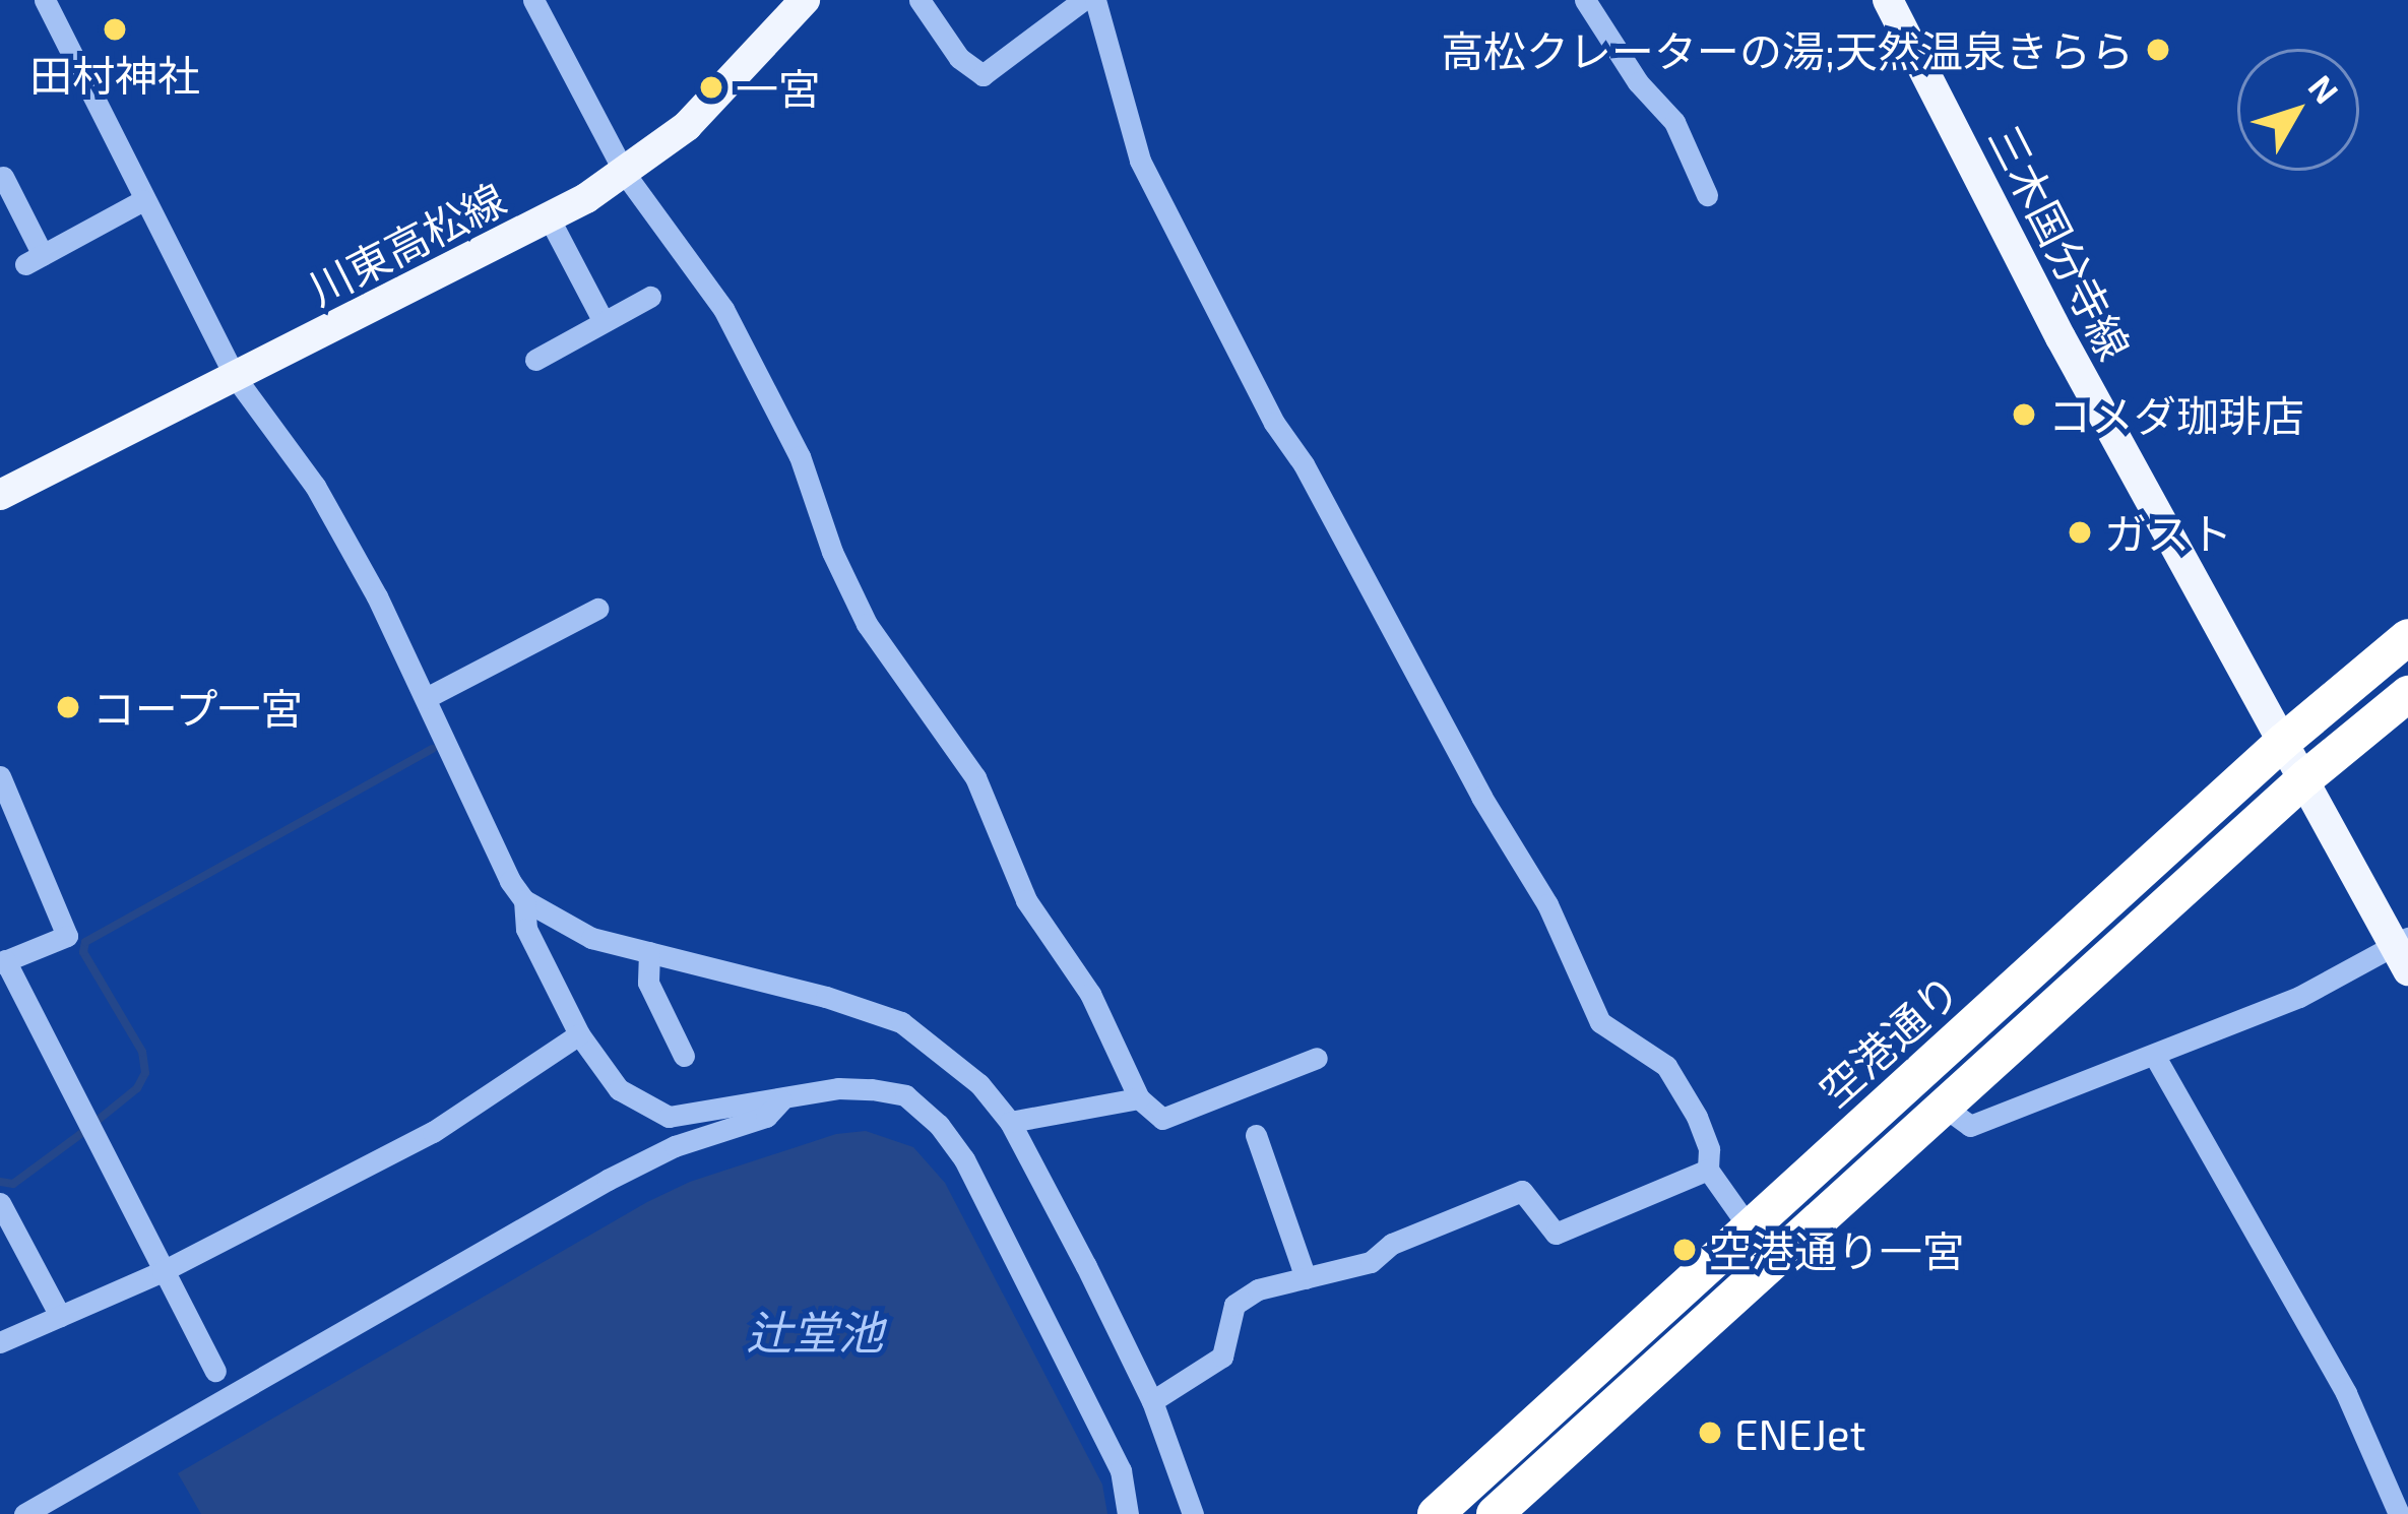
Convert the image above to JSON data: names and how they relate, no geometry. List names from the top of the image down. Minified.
{"streets":{"highway":["空港通り"],"main road":["三木国分寺線","川東高松線"]},"crossings":[["三木国分寺線","空港通り"]],"water":["辻堂池"],"places":["田村神社","高松クレーターの湯;天然温泉きらら","一宮","コメダ珈琲店","ガスト","コープ一宮","空港通り一宮","ENEJet"],"north":"top right"}
